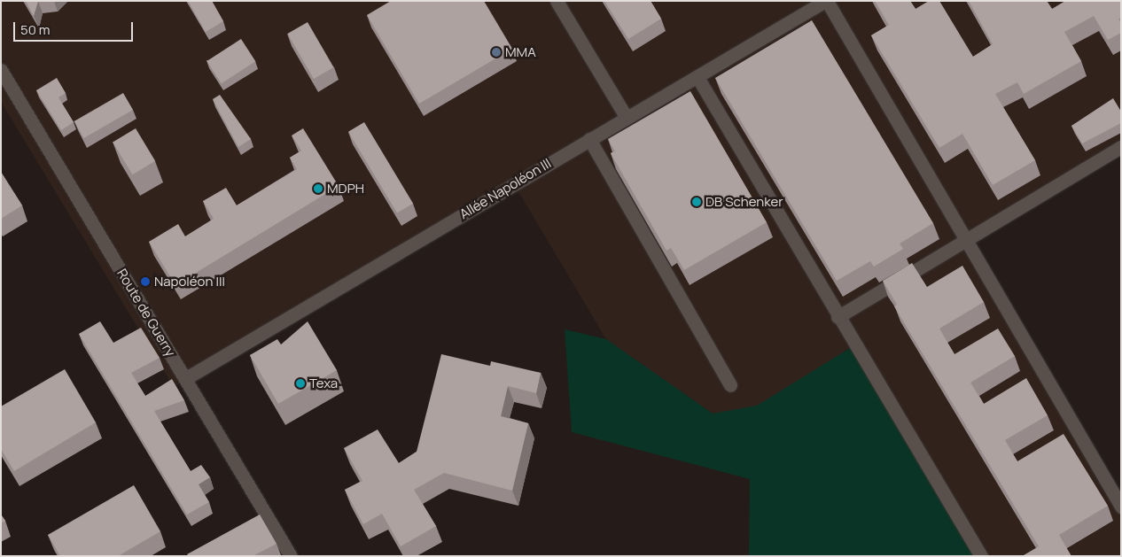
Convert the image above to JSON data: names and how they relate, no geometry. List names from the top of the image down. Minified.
{"streets":{"street":["Allée Napoléon III","Route de Guerry"]},"crossings":[["Allée Napoléon III","Route de Guerry"]],"places":["MMA","MDPH","DB Schenker","Napoléon III","Texa"],"scale_bar":"50 m"}
